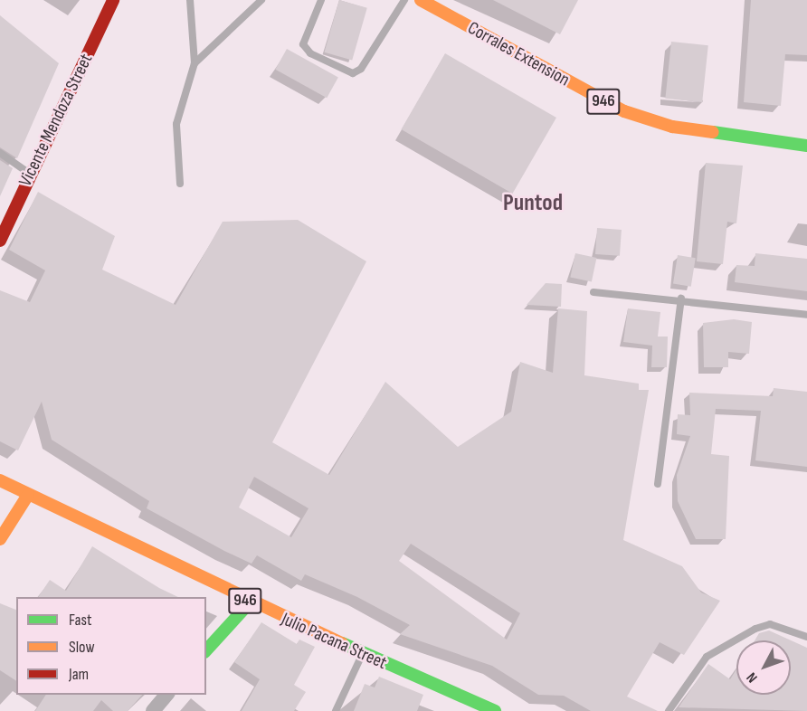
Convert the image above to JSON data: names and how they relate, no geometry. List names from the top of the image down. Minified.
{"streets":{"main road":["Corrales Extension","946","Vicente Mendoza Street","Julio Pacana Street"]},"districts":["Puntod"],"legend":["Fast","Slow","Jam"],"north":"bottom left"}
